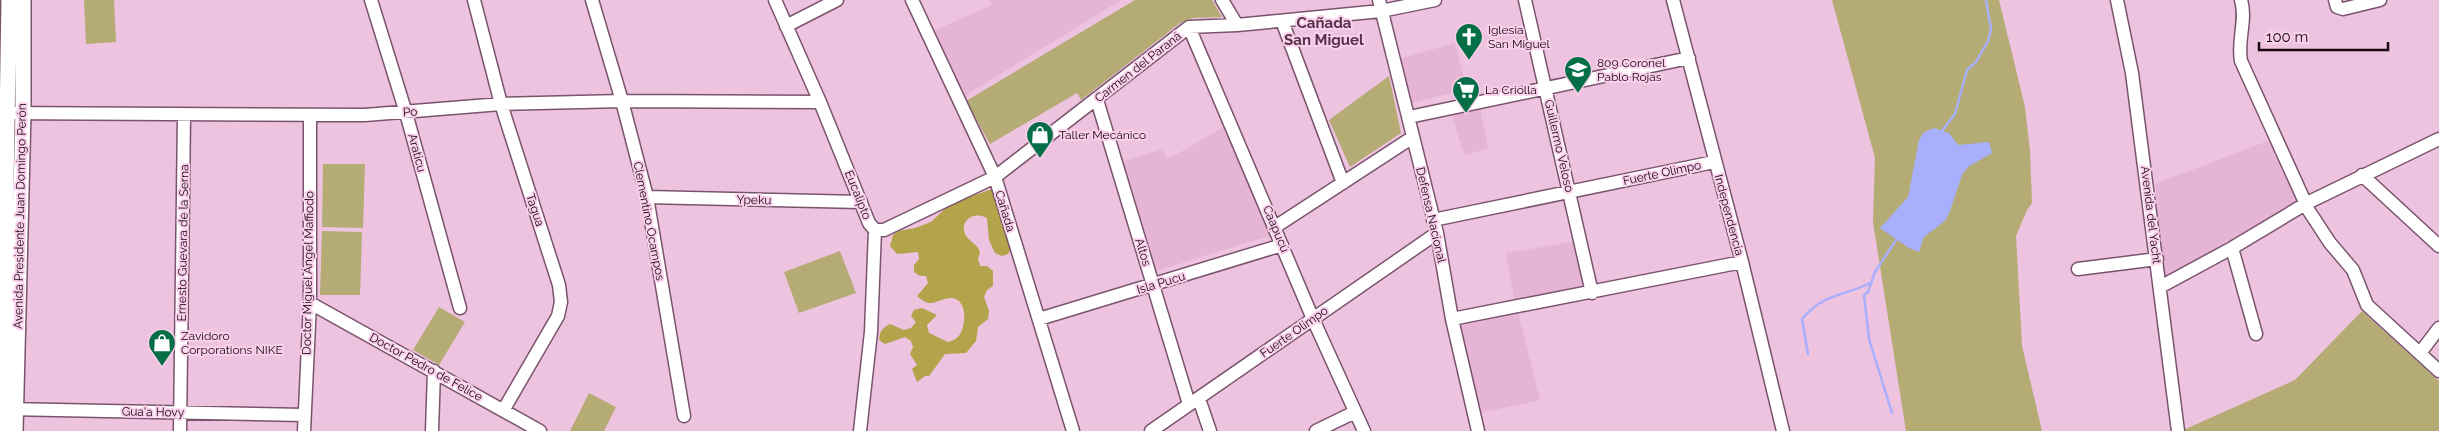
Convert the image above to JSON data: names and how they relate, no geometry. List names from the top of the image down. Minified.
{"streets":{"main road":["Avenida Presidente Juan Domingo Perón"],"street":["Carmen del Paraná","Po","Guillermo Veloso","Araticu","Fuerte Olimpo","Eucalipto","Ypeku","Tagua","Cañada","Defensa Nacional","Independencia","Avenida del Yacht","Clementino Ocampos","Caapucú","Ernesto Guevara de la Serna","Altos","Doctor Miguel Ángel Maffiodo","Isla Pucu","Doctor Pedro de Felice","Gua'a Hovy"]},"crossings":[["Carmen del Paraná","Eucalipto"],["Carmen del Paraná","Cañada"],["Carmen del Paraná","Defensa Nacional"],["Carmen del Paraná","Caapucú"],["Carmen del Paraná","Altos"],["Po","Araticu"],["Po","Eucalipto"],["Po","Tagua"],["Po","Avenida Presidente Juan Domingo Perón"],["Po","Clementino Ocampos"],["Po","Ernesto Guevara de la Serna"],["Po","Doctor Miguel Ángel Maffiodo"],["Guillermo Veloso","Fuerte Olimpo"],["Fuerte Olimpo","Defensa Nacional"],["Fuerte Olimpo","Independencia"],["Fuerte Olimpo","Caapucú"],["Fuerte Olimpo","Altos"],["Eucalipto","Ypeku"],["Ypeku","Clementino Ocampos"],["Tagua","Doctor Pedro de Felice"],["Cañada","Isla Pucu"],["Avenida Presidente Juan Domingo Perón","Gua'a Hovy"],["Caapucú","Isla Pucu"],["Ernesto Guevara de la Serna","Gua'a Hovy"],["Altos","Isla Pucu"],["Doctor Miguel Ángel Maffiodo","Doctor Pedro de Felice"],["Doctor Miguel Ángel Maffiodo","Gua'a Hovy"]],"districts":["Cañada San Miguel"],"places":{"church":["Iglesia San Miguel"],"school or university":["809 Coronel Pablo Rojas"],"supermarket":["La Criolla"],"shop":["Taller Mecánico","Zavidoro Corporations NIKE"]},"scale_bar":"100 m"}
